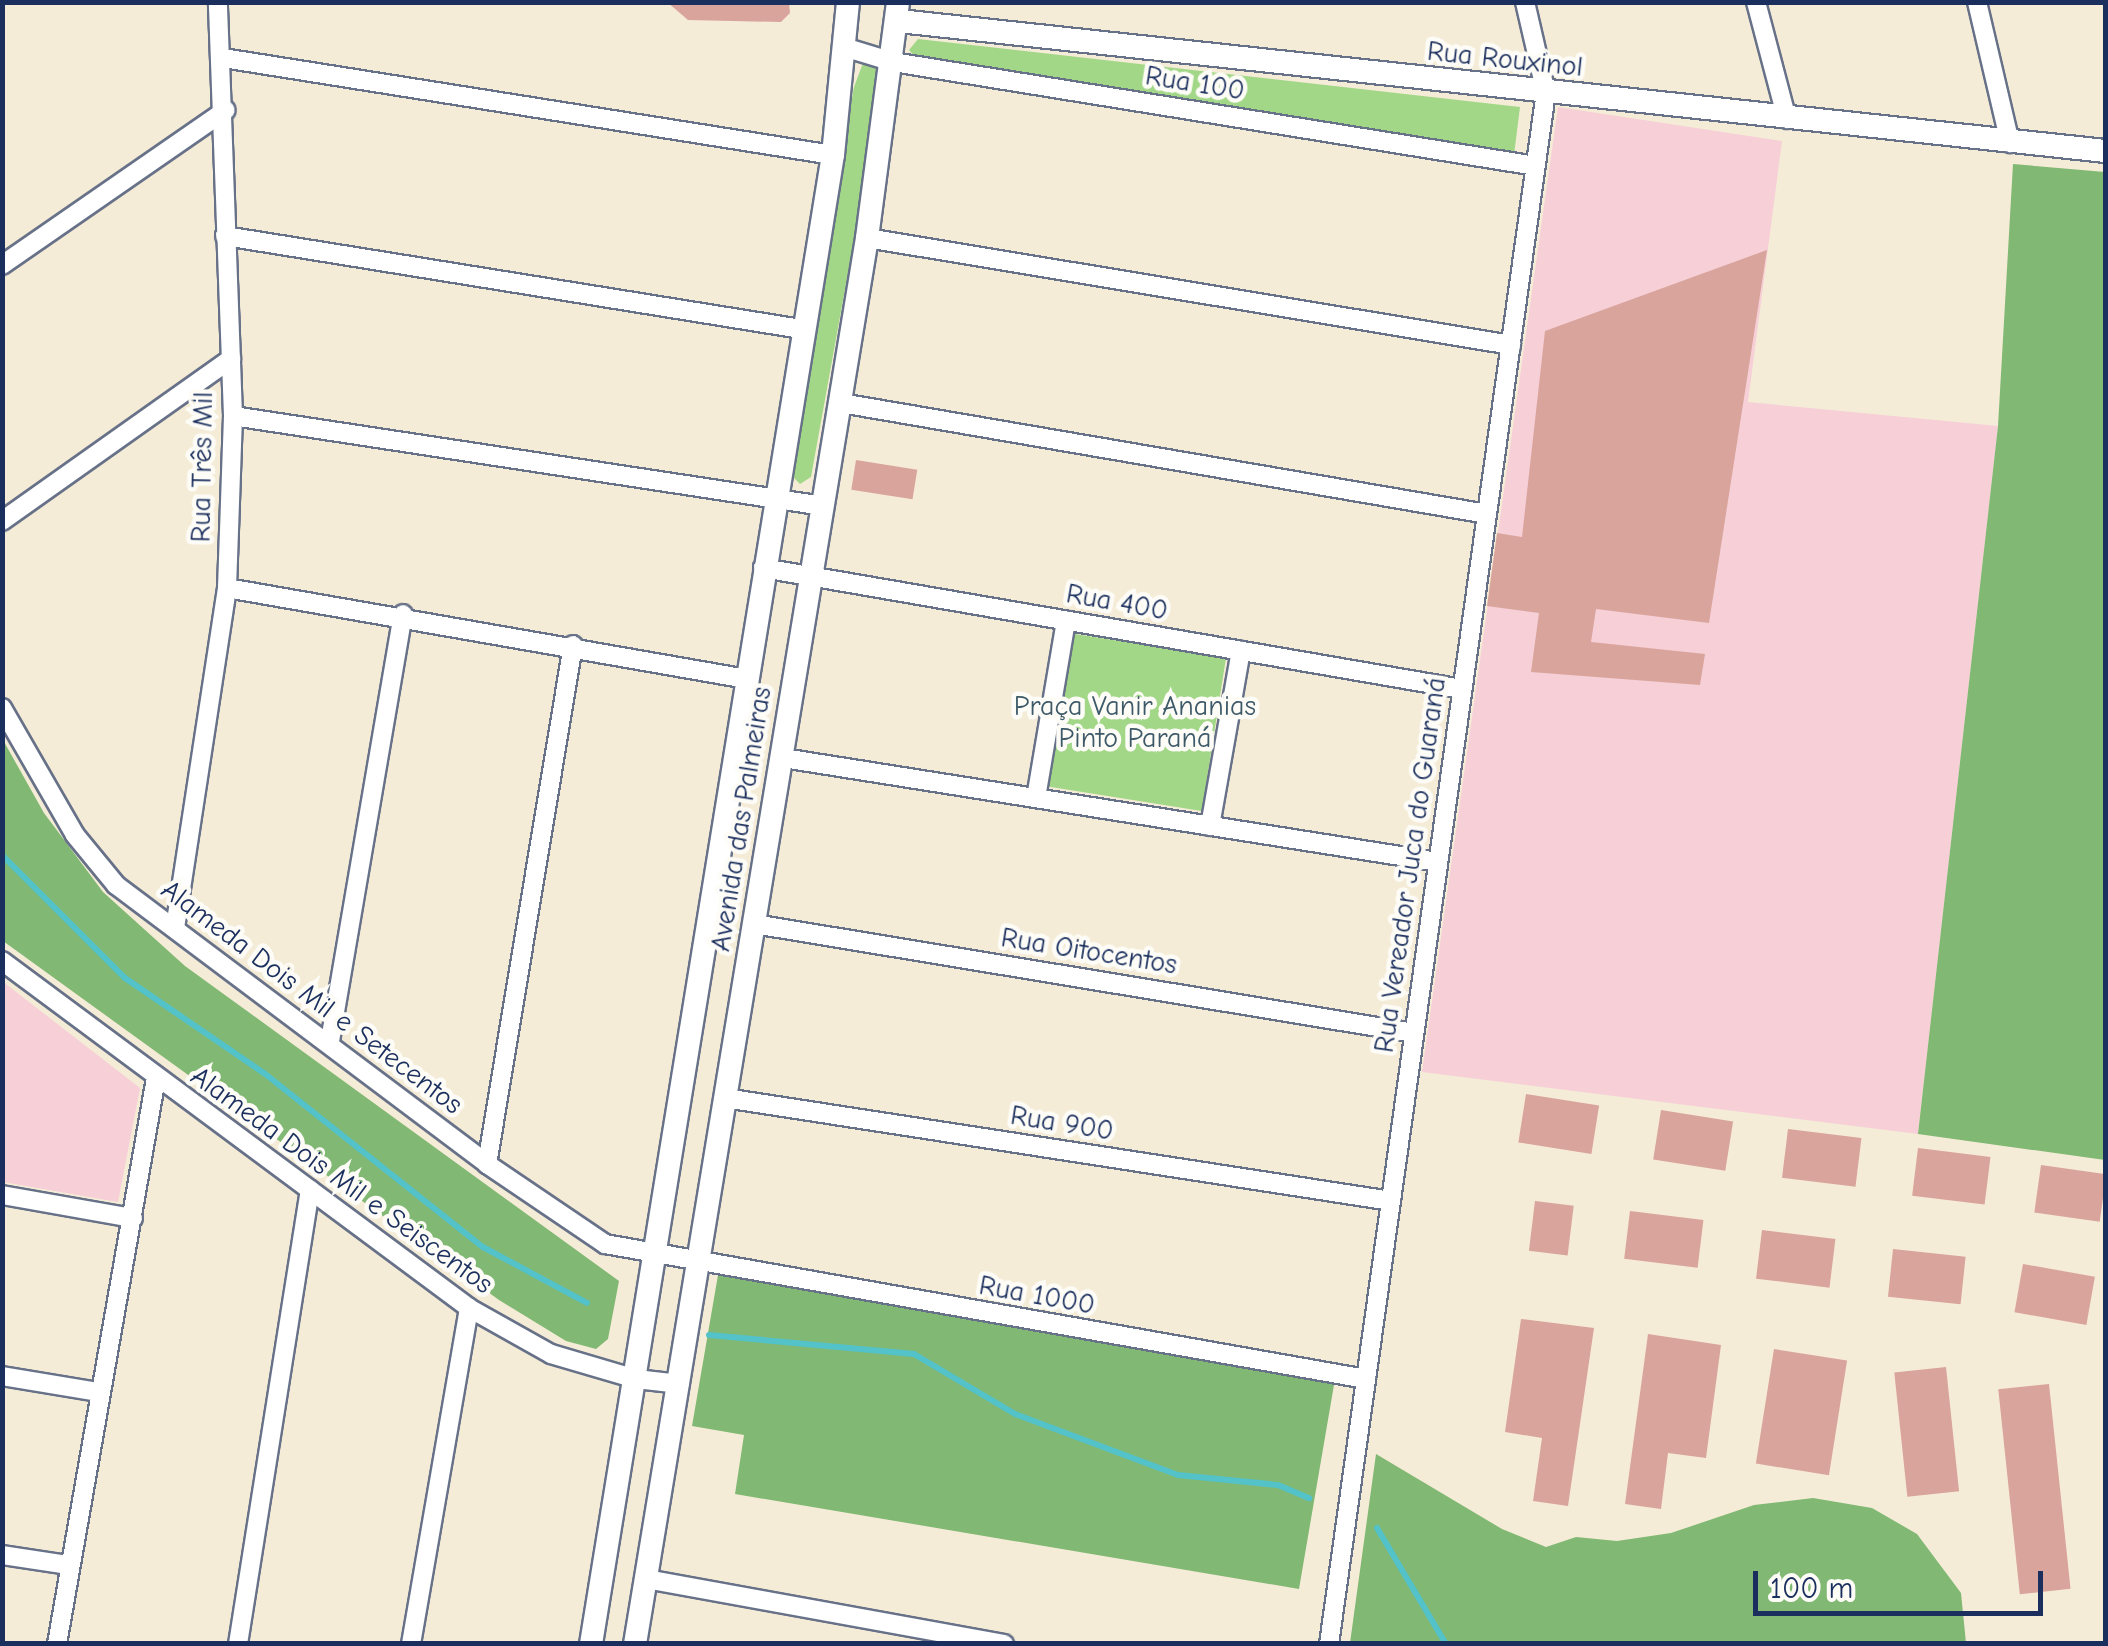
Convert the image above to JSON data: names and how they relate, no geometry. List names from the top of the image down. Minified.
{"streets":{"street":["Rua Rouxinol","Rua 100","Rua Três Mil","Rua 400","Avenida das Palmeiras","Rua Vereador Juca do Guaraná","Rua Oitocentos","Alameda Dois Mil e Setecentos","Rua 900","Alameda Dois Mil e Seiscentos","Rua 1000"]},"crossings":[["Rua Rouxinol","Avenida das Palmeiras"],["Rua Rouxinol","Rua Vereador Juca do Guaraná"],["Rua 100","Avenida das Palmeiras"],["Rua 100","Rua Vereador Juca do Guaraná"],["Rua Três Mil","Alameda Dois Mil e Setecentos"],["Rua 400","Avenida das Palmeiras"],["Rua 400","Rua Vereador Juca do Guaraná"],["Avenida das Palmeiras","Rua Oitocentos"],["Avenida das Palmeiras","Alameda Dois Mil e Setecentos"],["Avenida das Palmeiras","Rua 900"],["Avenida das Palmeiras","Alameda Dois Mil e Seiscentos"],["Avenida das Palmeiras","Rua 1000"],["Rua Vereador Juca do Guaraná","Rua Oitocentos"],["Rua Vereador Juca do Guaraná","Rua 900"],["Rua Vereador Juca do Guaraná","Rua 1000"],["Alameda Dois Mil e Setecentos","Rua 1000"]],"parks":["Praça Vanir Ananias Pinto Paraná"],"scale_bar":"100 m"}
